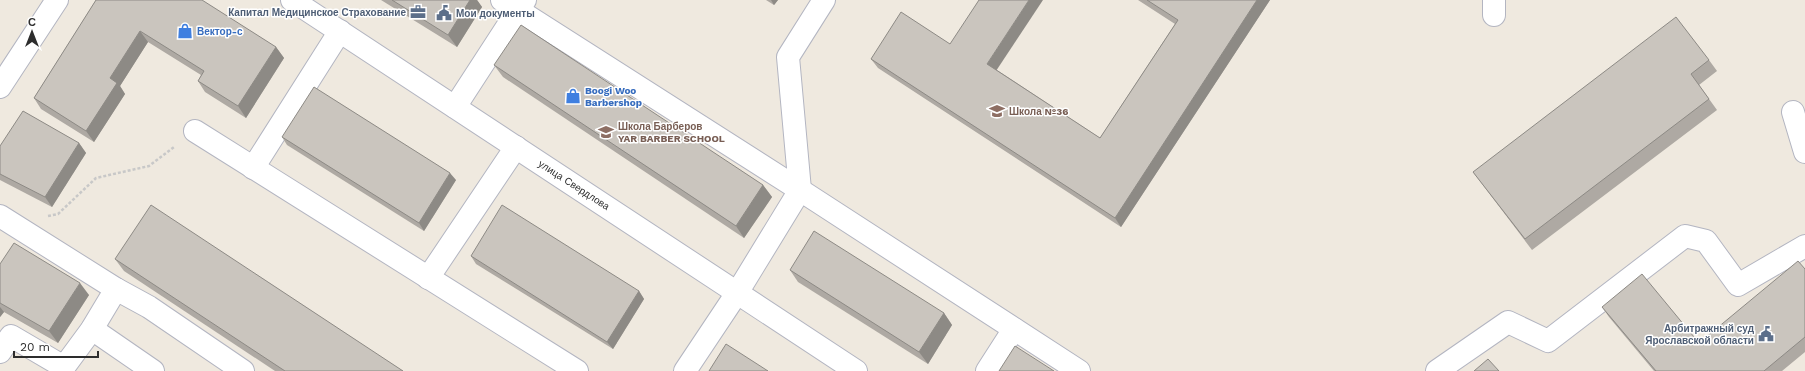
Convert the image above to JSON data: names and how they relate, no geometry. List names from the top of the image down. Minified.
{"streets":{"street":["улица Свердлова"]},"places":{"office":["Капитал Медицинское Страхование"],"public building":["Мои документы","Арбитражный суд Ярославской области"],"shop":["Вектор-с","Boogi Woo Barbershop"],"school or university":["Школа №36","Школа Барберов YAR BARBER SCHOOL"]},"scale_bar":"20 m","north":"top"}
